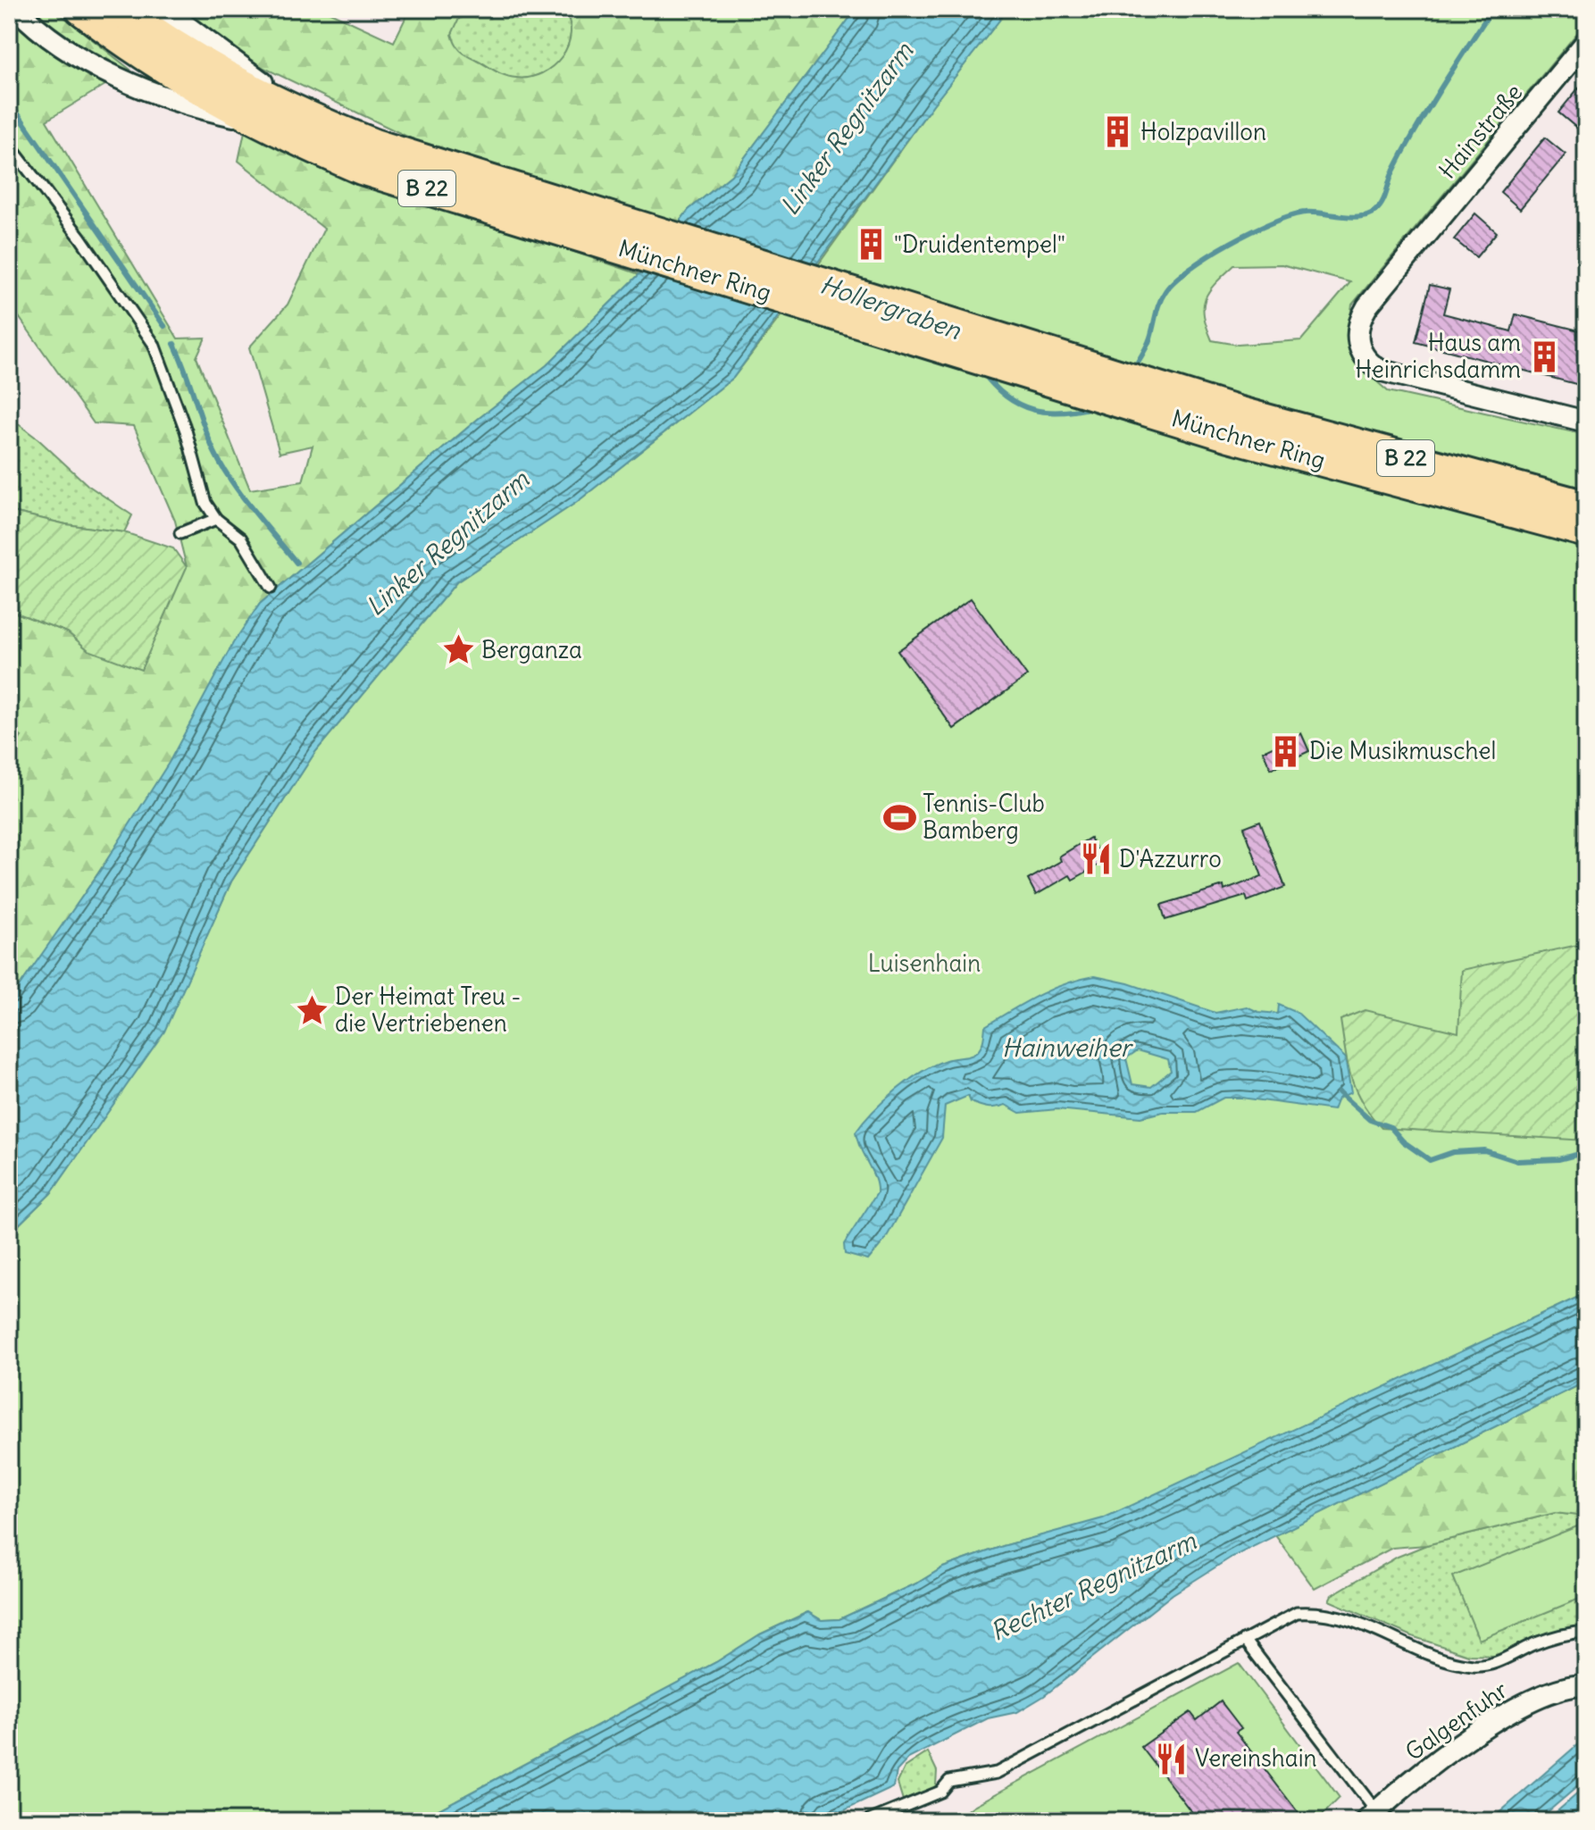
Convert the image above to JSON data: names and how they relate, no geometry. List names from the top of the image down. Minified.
{"streets":{"main road":["B 22","Münchner Ring"],"street":["Hainstraße","Galgenfuhr"]},"water":["Linker Regnitzarm","Hollergraben","Hainweiher","Rechter Regnitzarm"],"parks":["Luisenhain"],"places":{"building":["Holzpavillon","\"Druidentempel\"","Haus am Heinrichsdamm","Die Musikmuschel"],"place":["Berganza","Der Heimat Treu - die Vertriebenen"],"sports":["Tennis-Club Bamberg"],"restaurant":["D'Azzurro","Vereinshain"]}}
